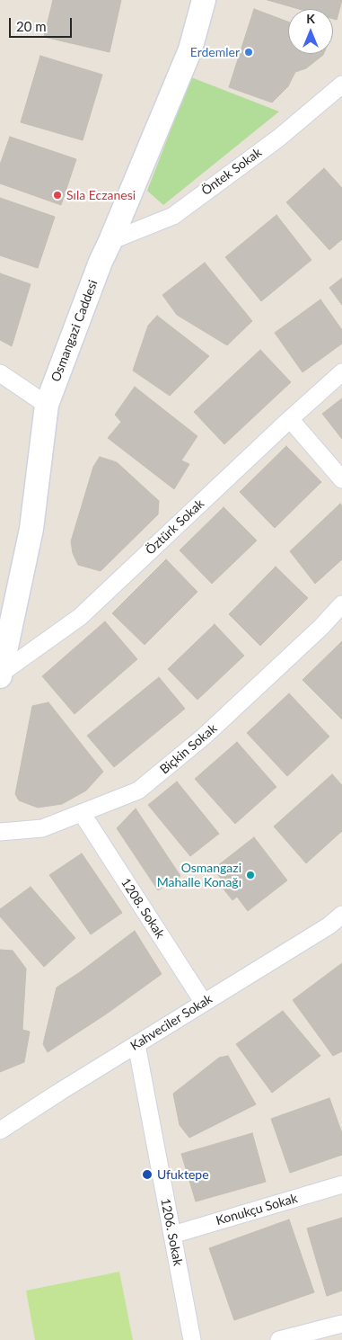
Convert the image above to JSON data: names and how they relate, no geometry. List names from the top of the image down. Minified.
{"streets":{"main road":["Osmangazi Caddesi"],"street":["Öntek Sokak","Öztürk Sokak","Biçkin Sokak","1208. Sokak","Kahveciler Sokak","Konukçu Sokak","1206. Sokak"]},"crossings":[["Öntek Sokak","Osmangazi Caddesi"],["Osmangazi Caddesi","Öztürk Sokak"],["Biçkin Sokak","1208. Sokak"],["1208. Sokak","Kahveciler Sokak"],["Kahveciler Sokak","1206. Sokak"],["Konukçu Sokak","1206. Sokak"]],"places":["Erdemler","Sıla Eczanesi","Osmangazi Mahalle Konağı","Ufuktepe"],"scale_bar":"20 m","north":"top"}
